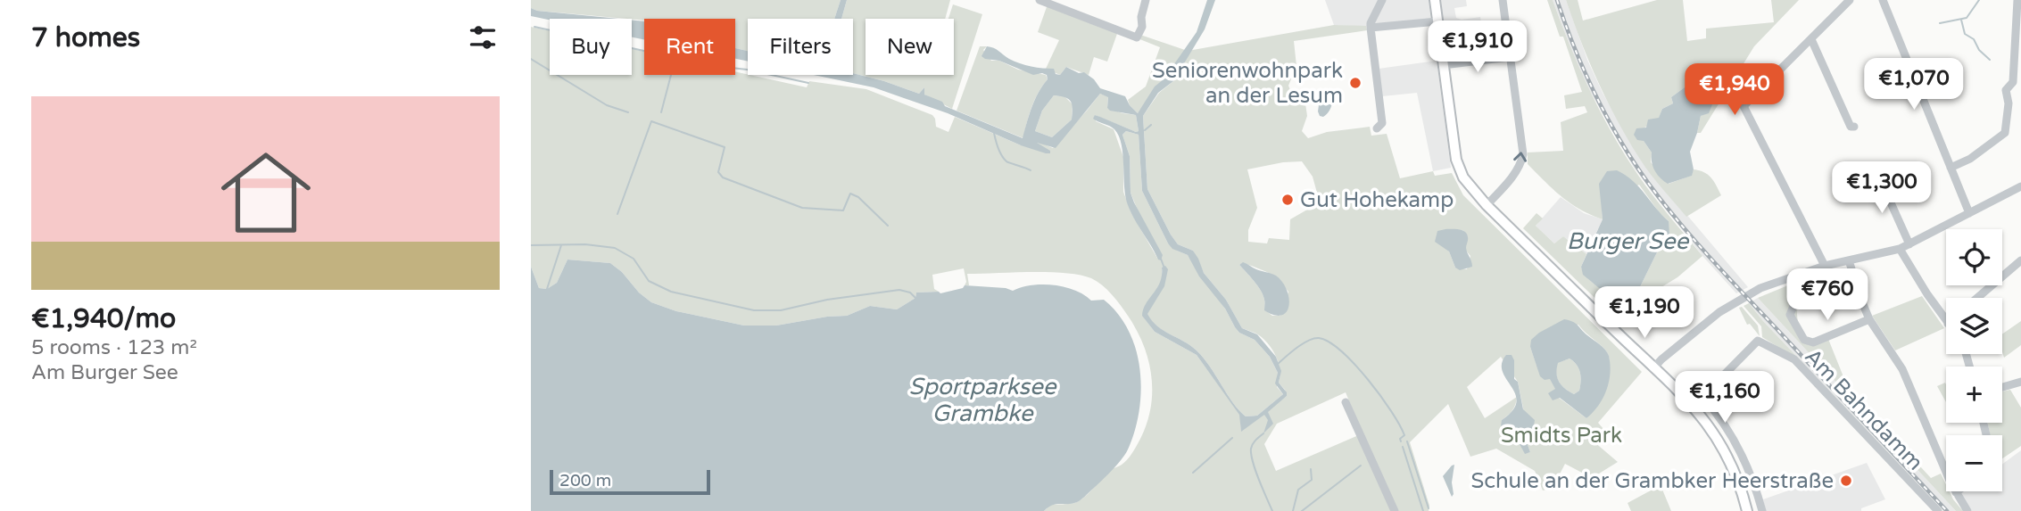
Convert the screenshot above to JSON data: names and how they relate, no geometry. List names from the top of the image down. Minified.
{"streets":{"street":["Am Bahndamm"]},"water":["Burger See","Sportparksee Grambke"],"parks":["Smidts Park"],"places":["Seniorenwohnpark an der Lesum","Gut Hohekamp","Schule an der Grambker Heerstraße"],"scale_bar":"200 m","page":{"heading":"7 homes","chip":["Buy","Rent","Filters","New"],"price":["€1,910","€1,070","€1,940","€1,300","€760","€1,190","€1,160"],"list":[{"name":"€1,940/mo","note":"5 rooms · 123 m² · Am Burger See"}],"map_buttons":["+","−"],"scale":"200 m"}}
